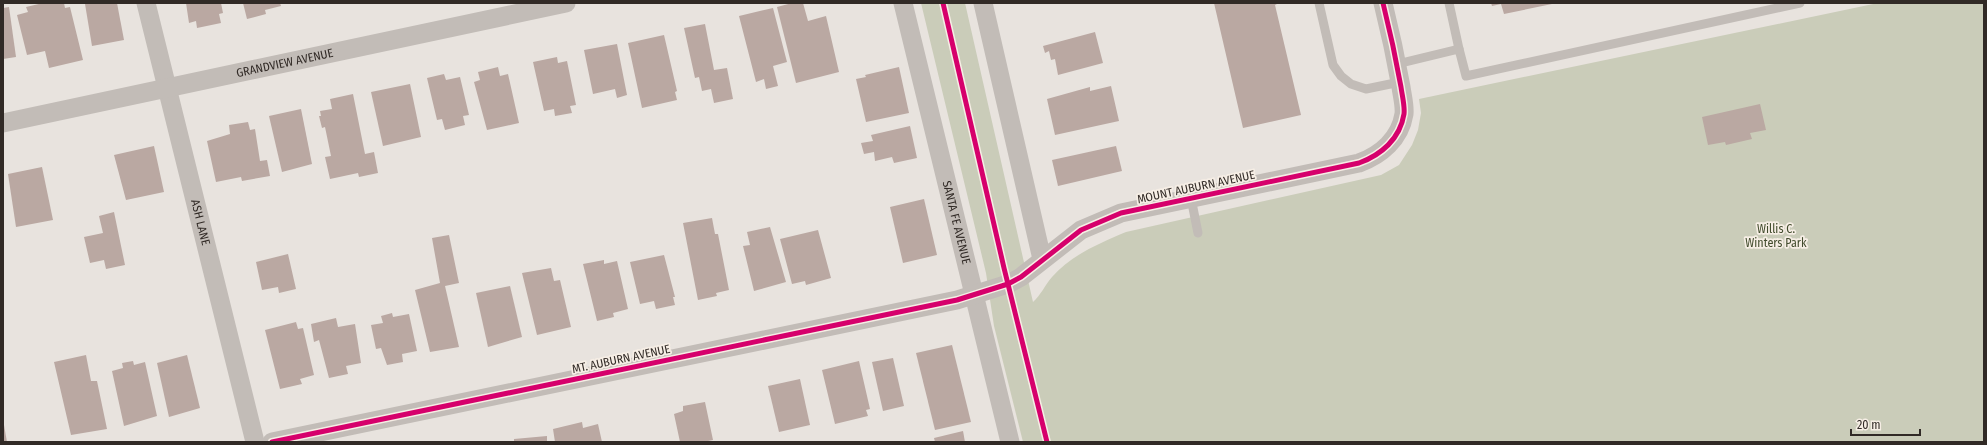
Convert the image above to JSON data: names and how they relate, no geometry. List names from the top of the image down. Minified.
{"streets":{"street":["GRANDVIEW AVENUE","MOUNT AUBURN AVENUE","SANTA FE AVENUE","ASH LANE","MT. AUBURN AVENUE"]},"crossings":[["GRANDVIEW AVENUE","ASH LANE"],["MOUNT AUBURN AVENUE","SANTA FE AVENUE"],["MOUNT AUBURN AVENUE","MT. AUBURN AVENUE"],["SANTA FE AVENUE","MT. AUBURN AVENUE"]],"parks":["Willis C. Winters Park"],"scale_bar":"20 m"}
